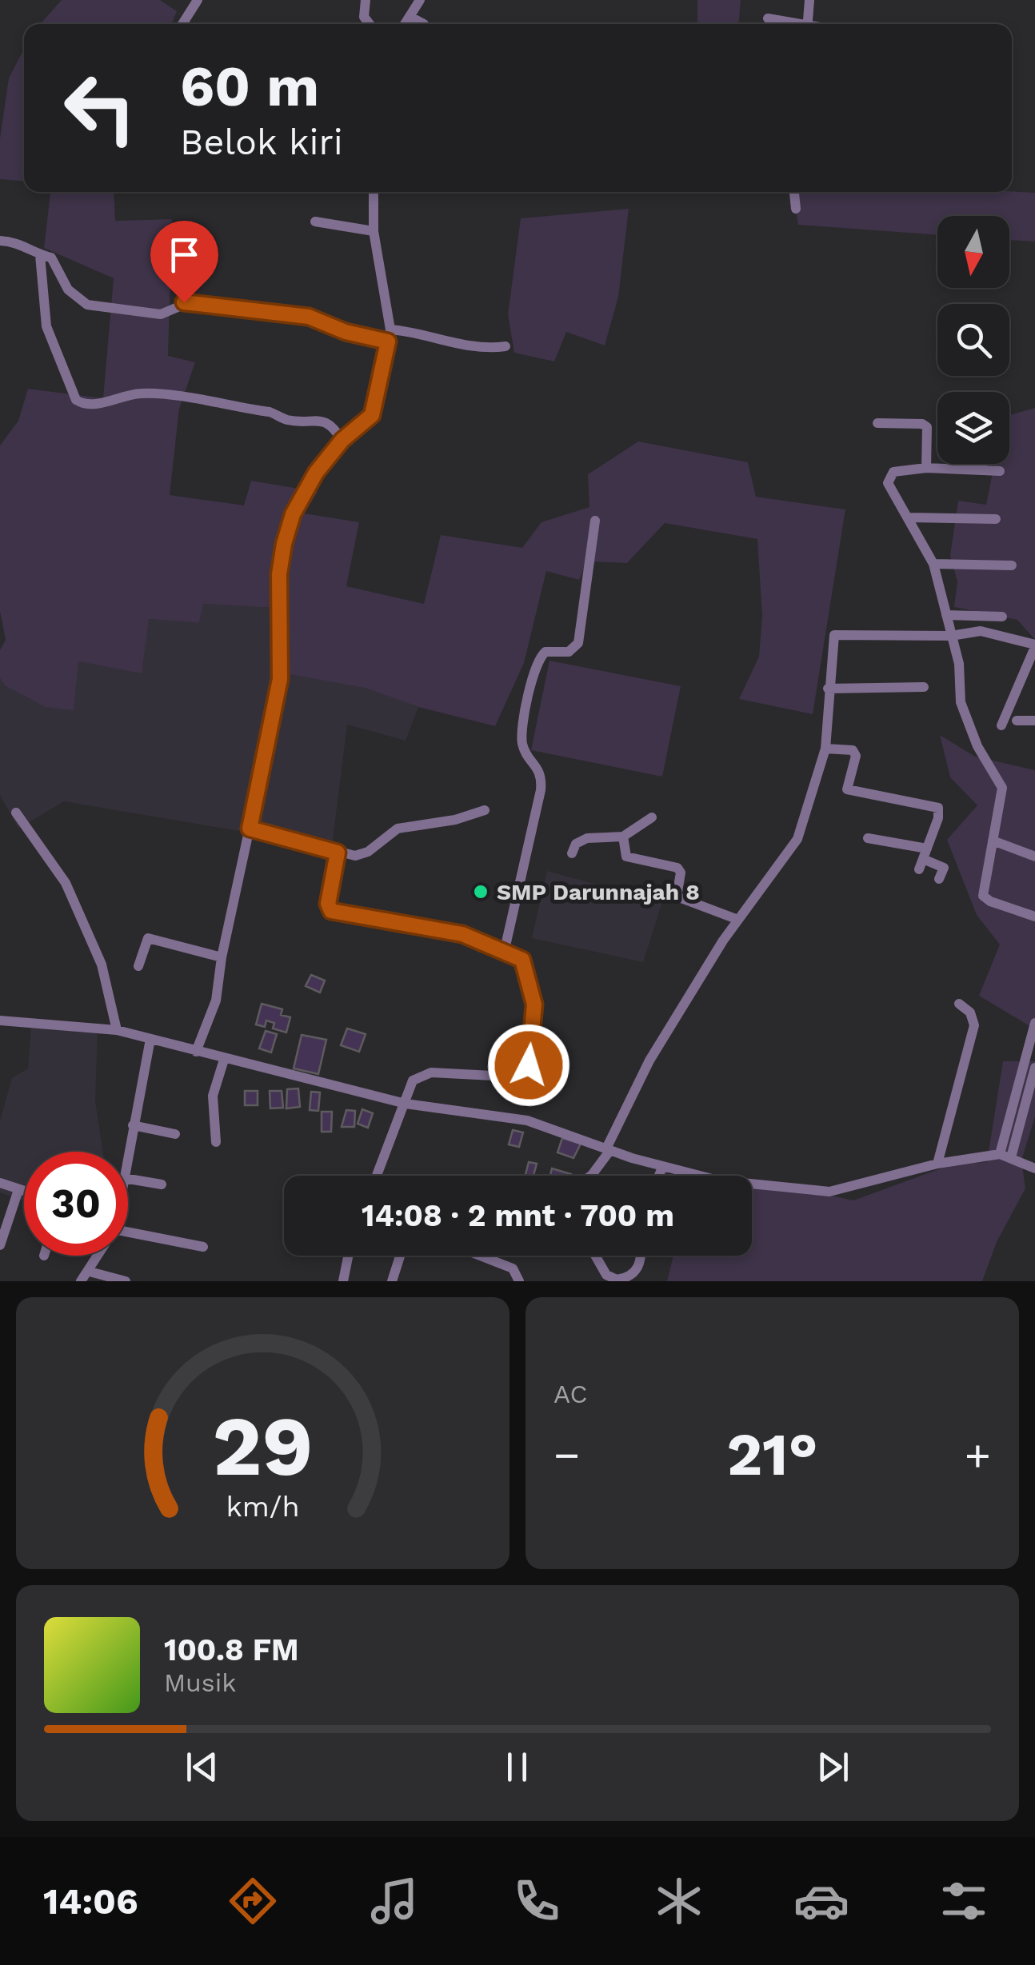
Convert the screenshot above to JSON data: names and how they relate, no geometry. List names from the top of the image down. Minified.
{"places":["SMP Darunnajah 8"],"north":"bottom","page":{"turn":["60 m","Belok kiri"],"limit":"30","trip":"14:08 · 2 mnt · 700 m","tile":"AC","heat":["−","21°","+"],"song":["100.8 FM","Musik"],"tabs":"14:06","gauge":["29","km/h"]}}
